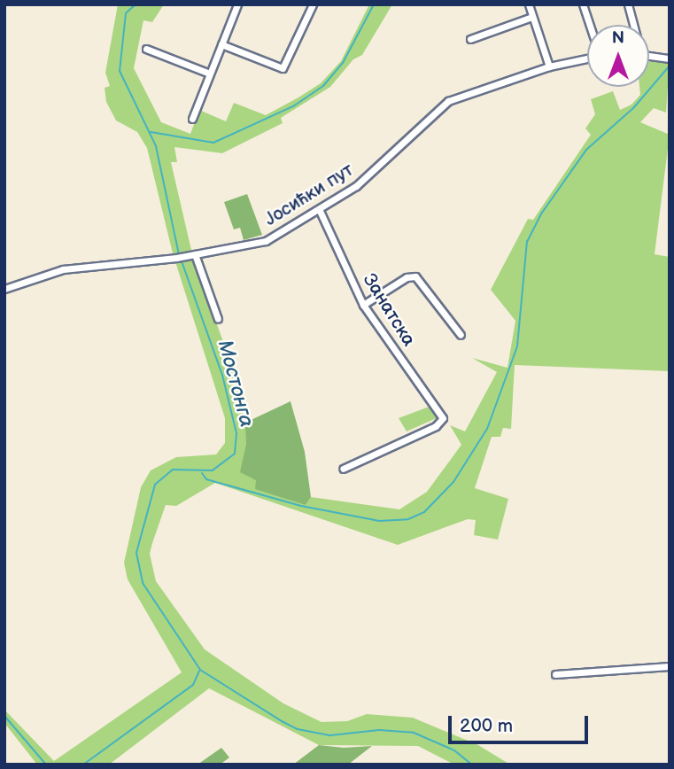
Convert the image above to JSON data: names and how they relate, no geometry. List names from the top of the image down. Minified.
{"streets":{"street":["Јосићки пут","Занатска"]},"crossings":[["Јосићки пут","Занатска"]],"water":["Мостонга"],"scale_bar":"200 m","north":"top"}
